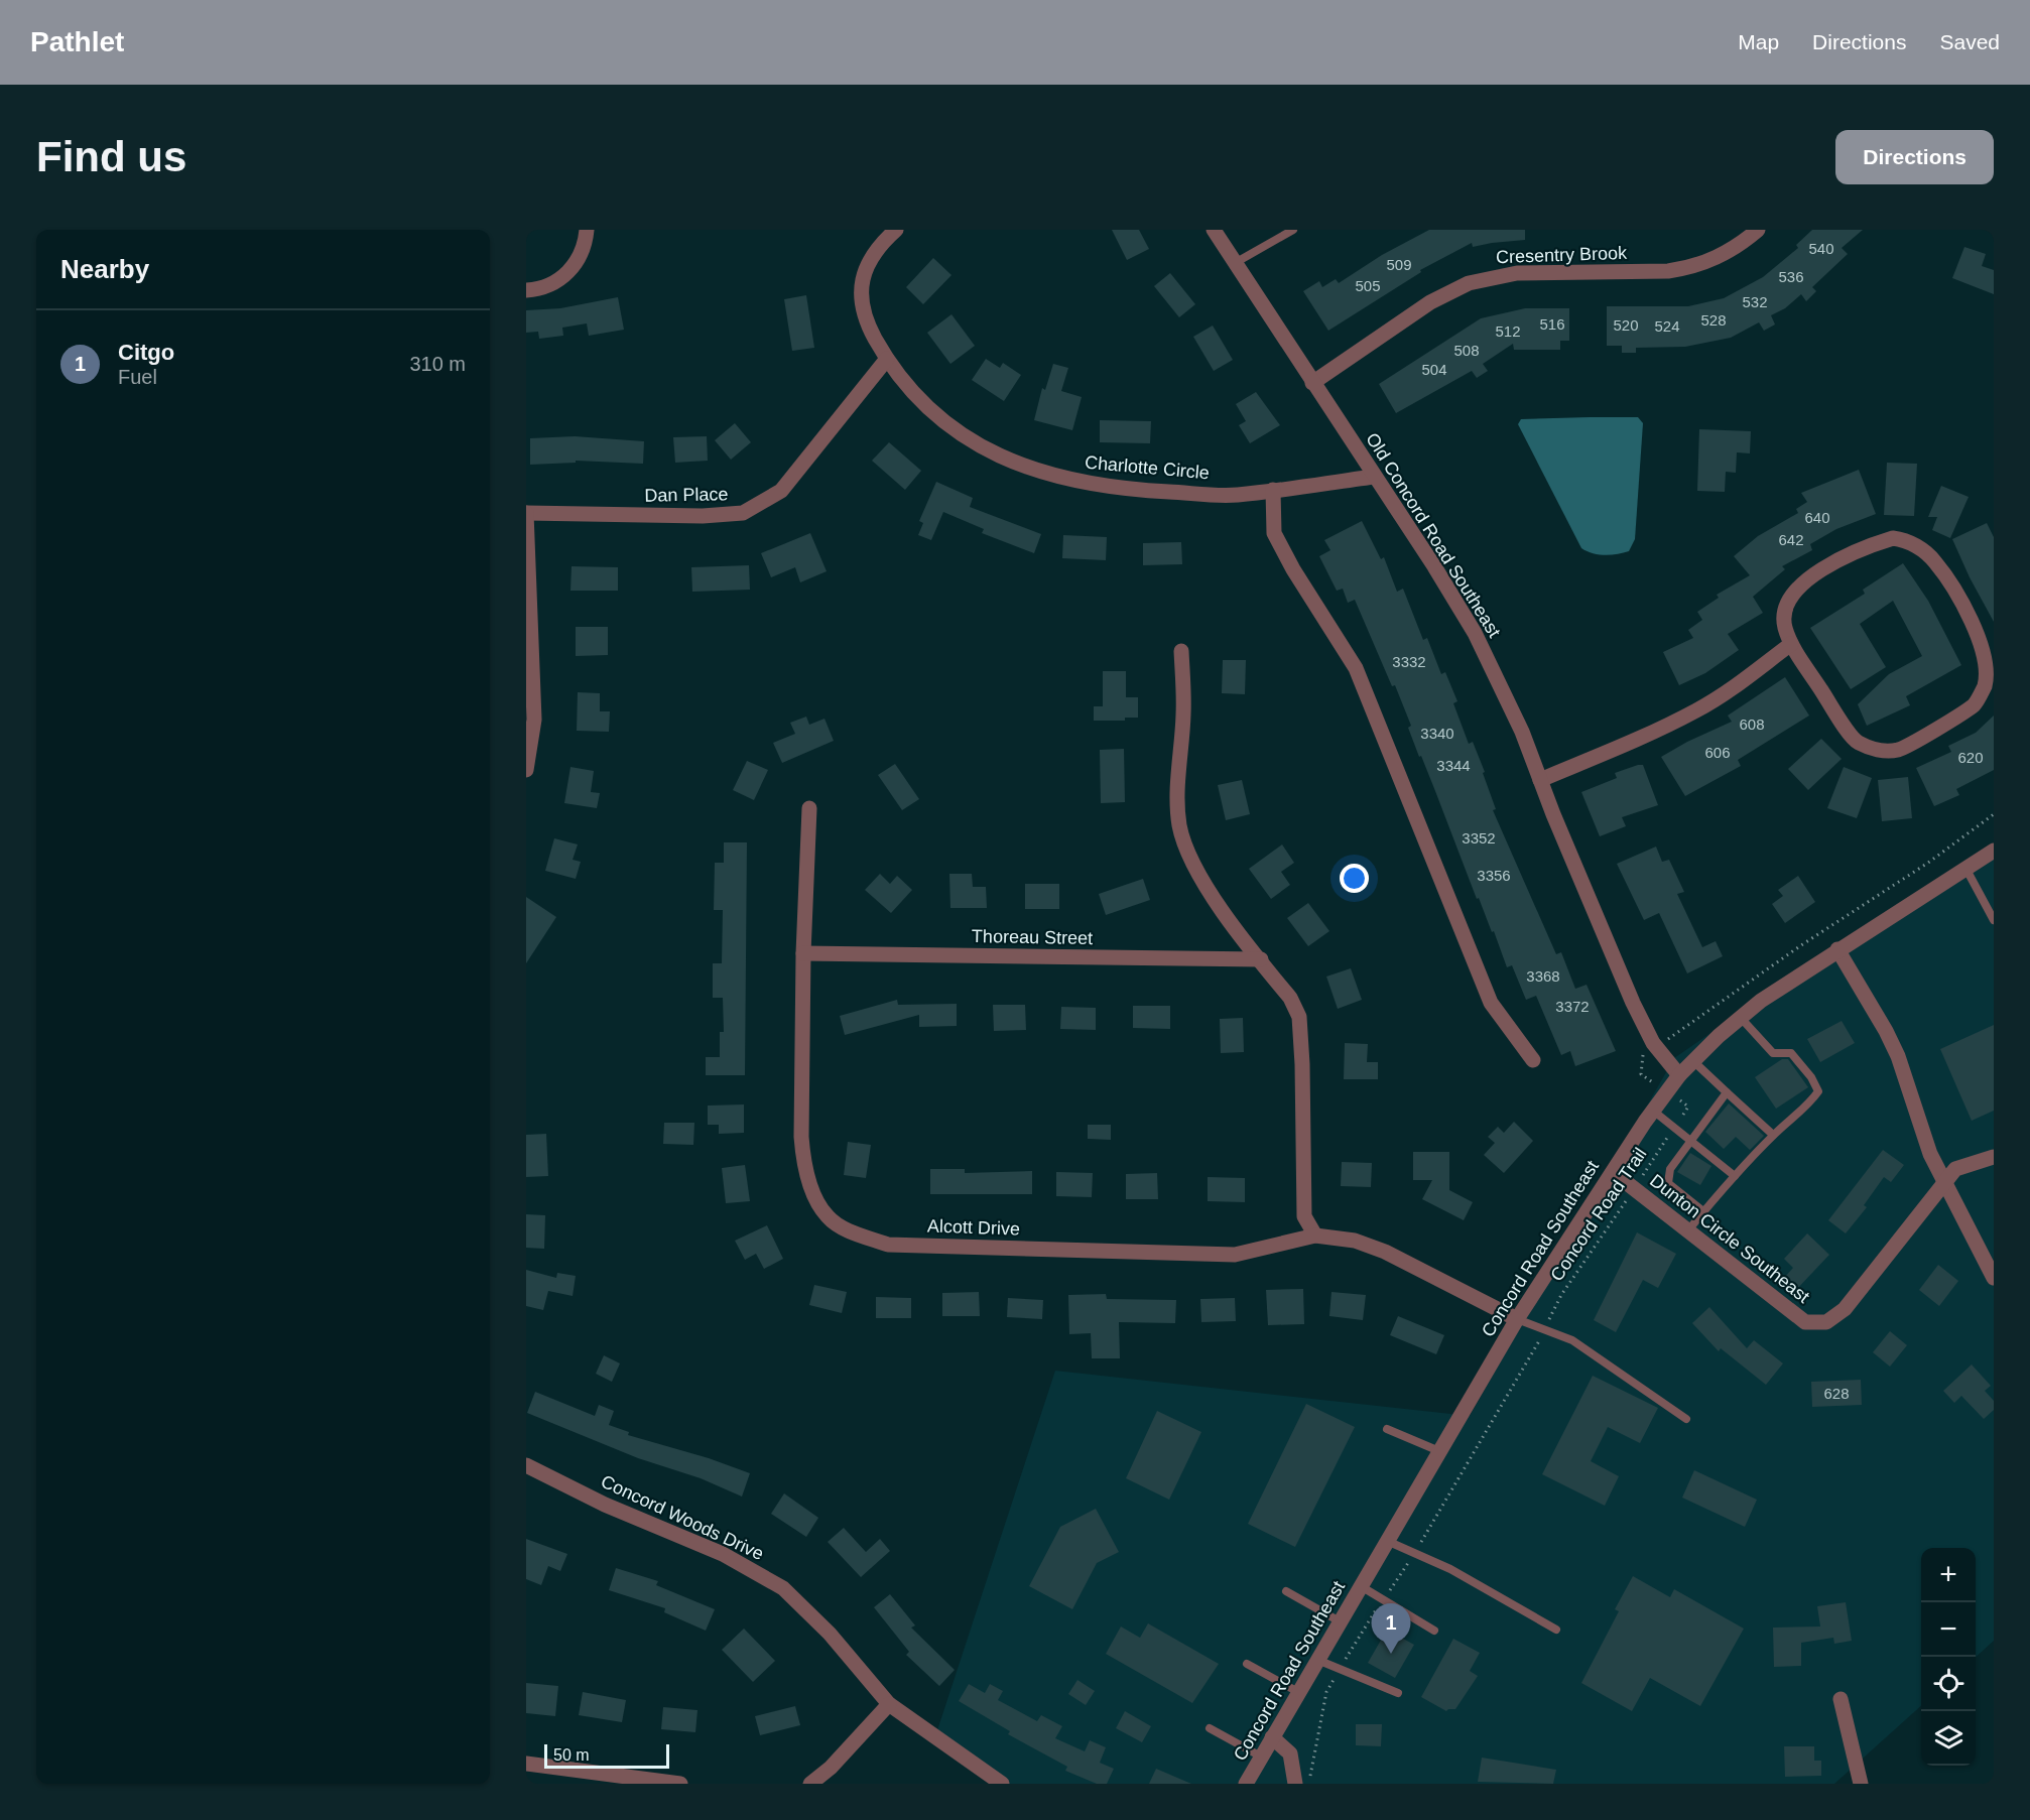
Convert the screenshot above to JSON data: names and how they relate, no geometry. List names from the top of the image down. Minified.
{"streets":{"street":["Cresentry Brook","Charlotte Circle","Dan Place","Old Concord Road Southeast","Thoreau Street","Alcott Drive","Dunton Circle Southeast","Concord Road Southeast","Concord Woods Drive"],"path":["Concord Road Trail"]},"crossings":[["Cresentry Brook","Old Concord Road Southeast"],["Charlotte Circle","Dan Place"],["Charlotte Circle","Old Concord Road Southeast"],["Old Concord Road Southeast","Concord Road Trail"],["Old Concord Road Southeast","Concord Road Southeast"],["Thoreau Street","Alcott Drive"],["Concord Road Trail","Dunton Circle Southeast"],["Concord Road Trail","Concord Road Southeast"],["Alcott Drive","Concord Road Southeast"],["Dunton Circle Southeast","Concord Road Southeast"]],"house_numbers":["540","509","536","505","532","528","516","520","524","512","508","504","640","642","3332","608","3340","606","620","3344","3352","3356","3368","3372","628"],"scale_bar":"50 m","page":{"header":"Pathlet","nav":["Map","Directions","Saved"],"buttons":"Directions","title":"Find us","heading":"Nearby","list":[{"mark":"1","name":"Citgo","note":"Fuel","value":"310 m"}],"map_buttons":["+","−"],"pins":"1","scale":"50 m"}}
